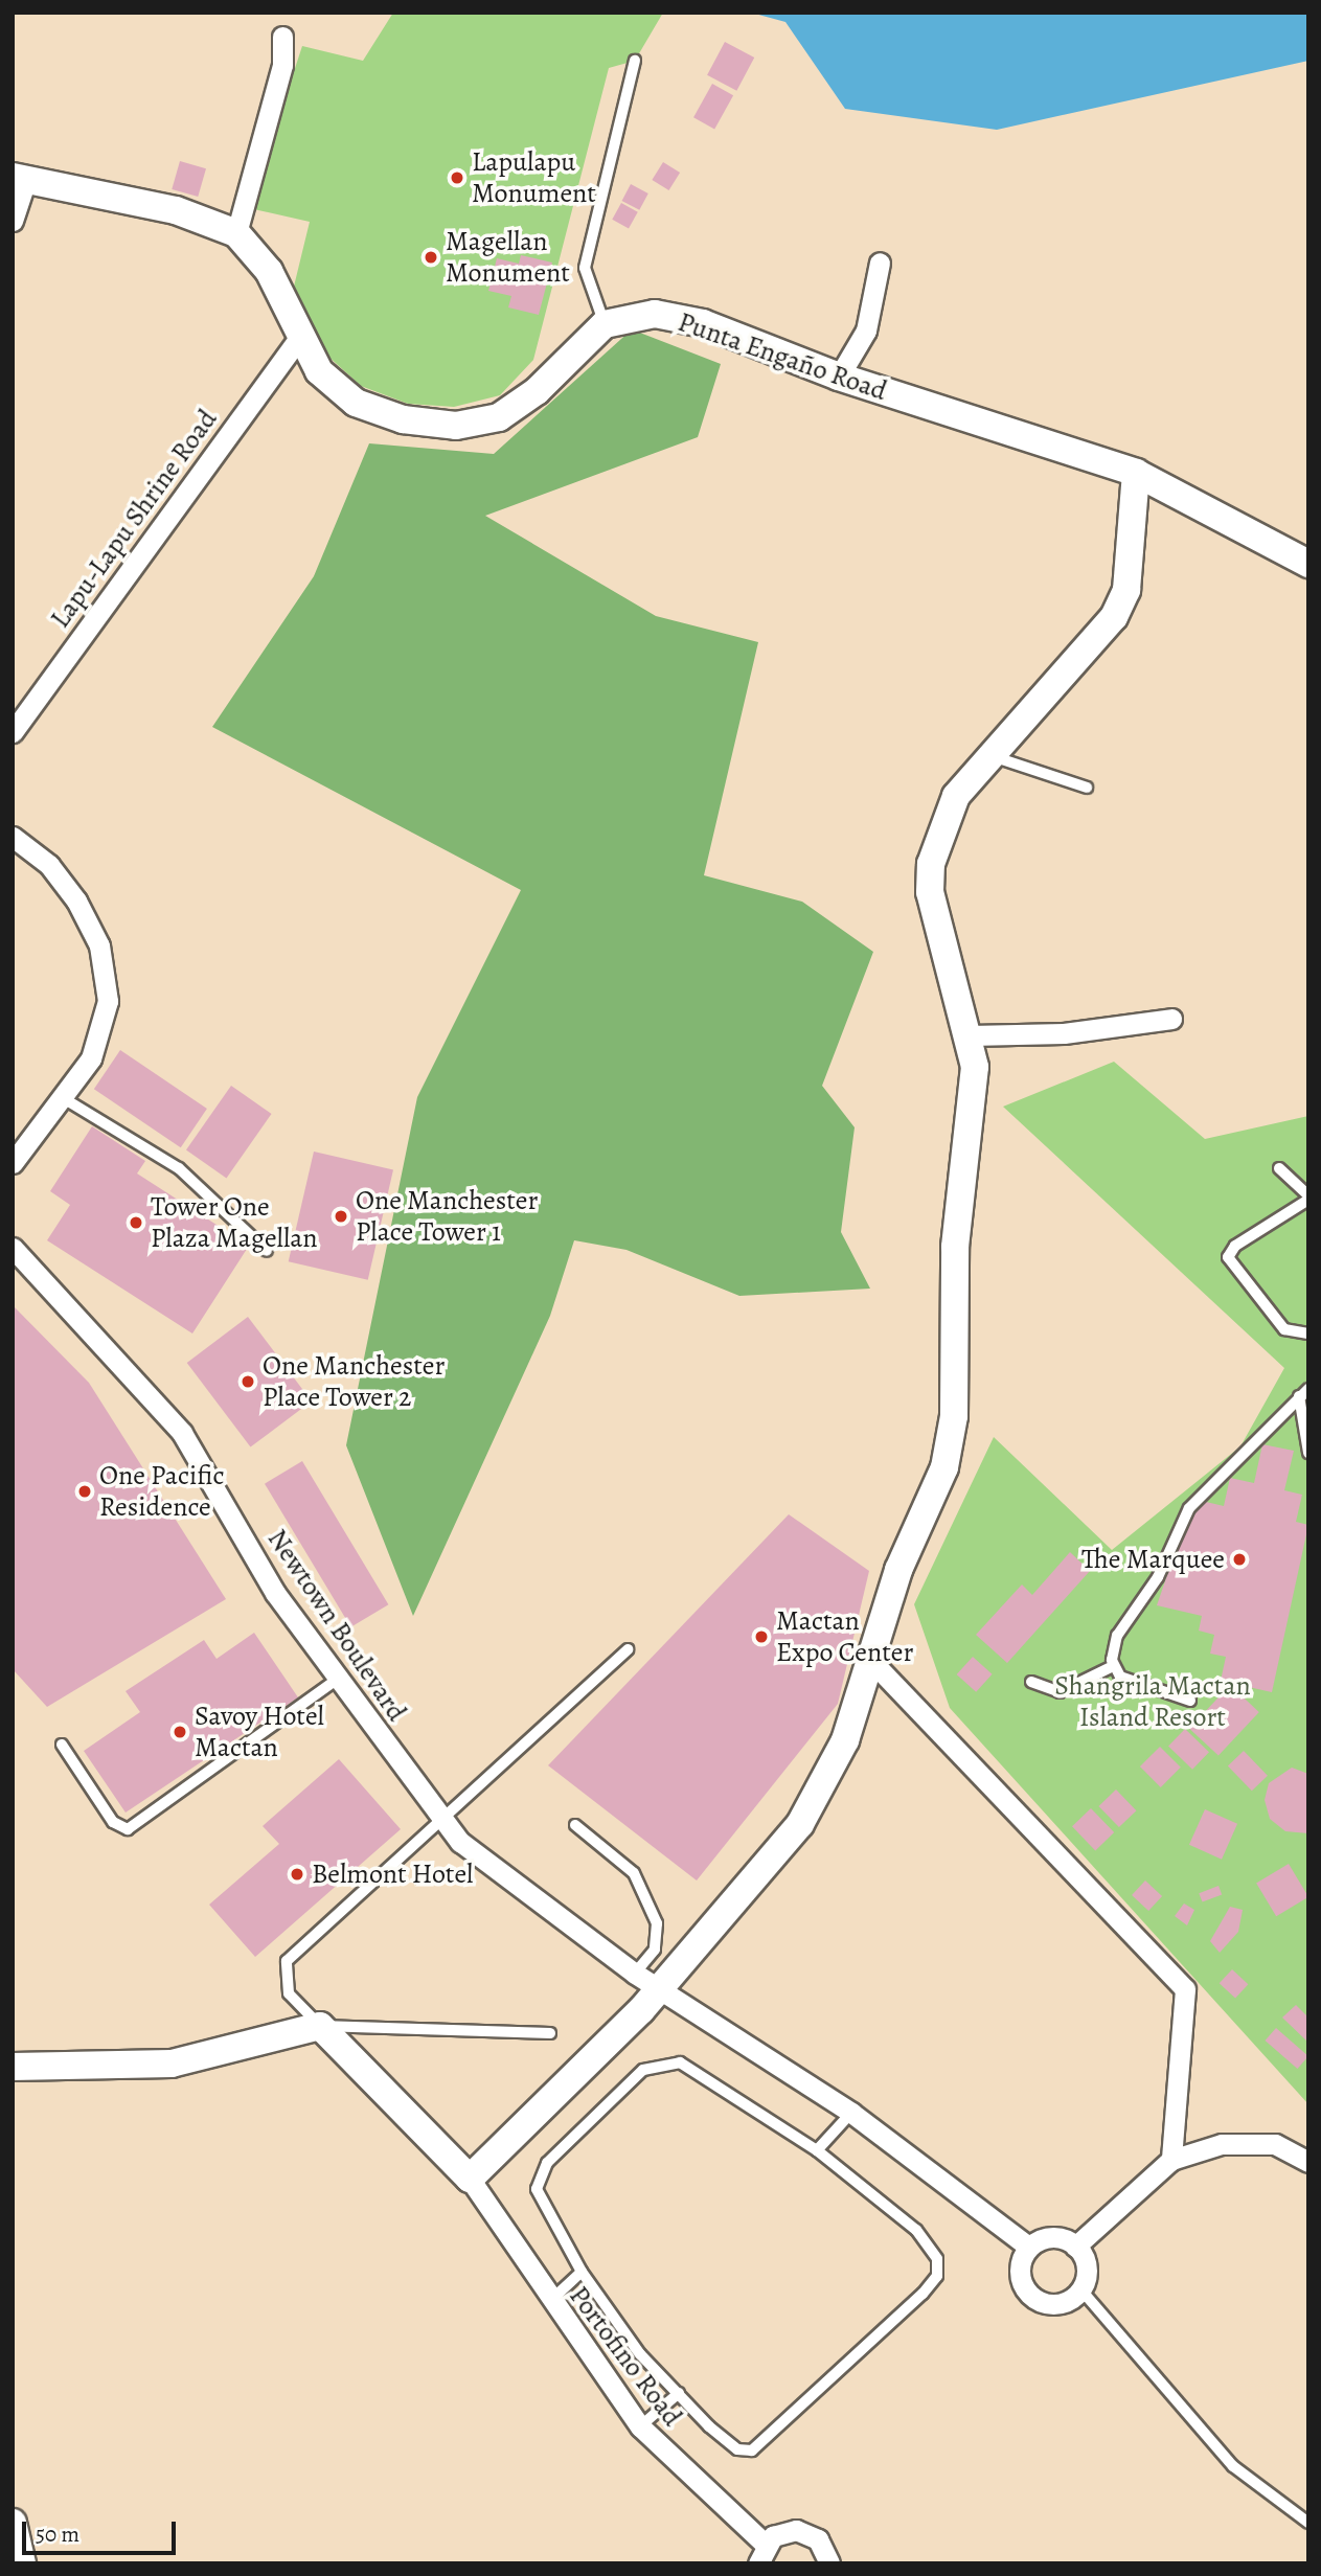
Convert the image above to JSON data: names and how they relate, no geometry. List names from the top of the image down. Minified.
{"streets":{"street":["Punta Engaño Road","Lapu-Lapu Shrine Road","Newtown Boulevard","Portofino Road"]},"parks":["Shangrila Mactan Island Resort"],"places":["Lapulapu Monument","Magellan Monument","One Manchester Place Tower 1","Tower One Plaza Magellan","One Manchester Place Tower 2","One Pacific Residence","The Marquee","Mactan Expo Center","Savoy Hotel Mactan","Belmont Hotel"],"scale_bar":"50 m"}
